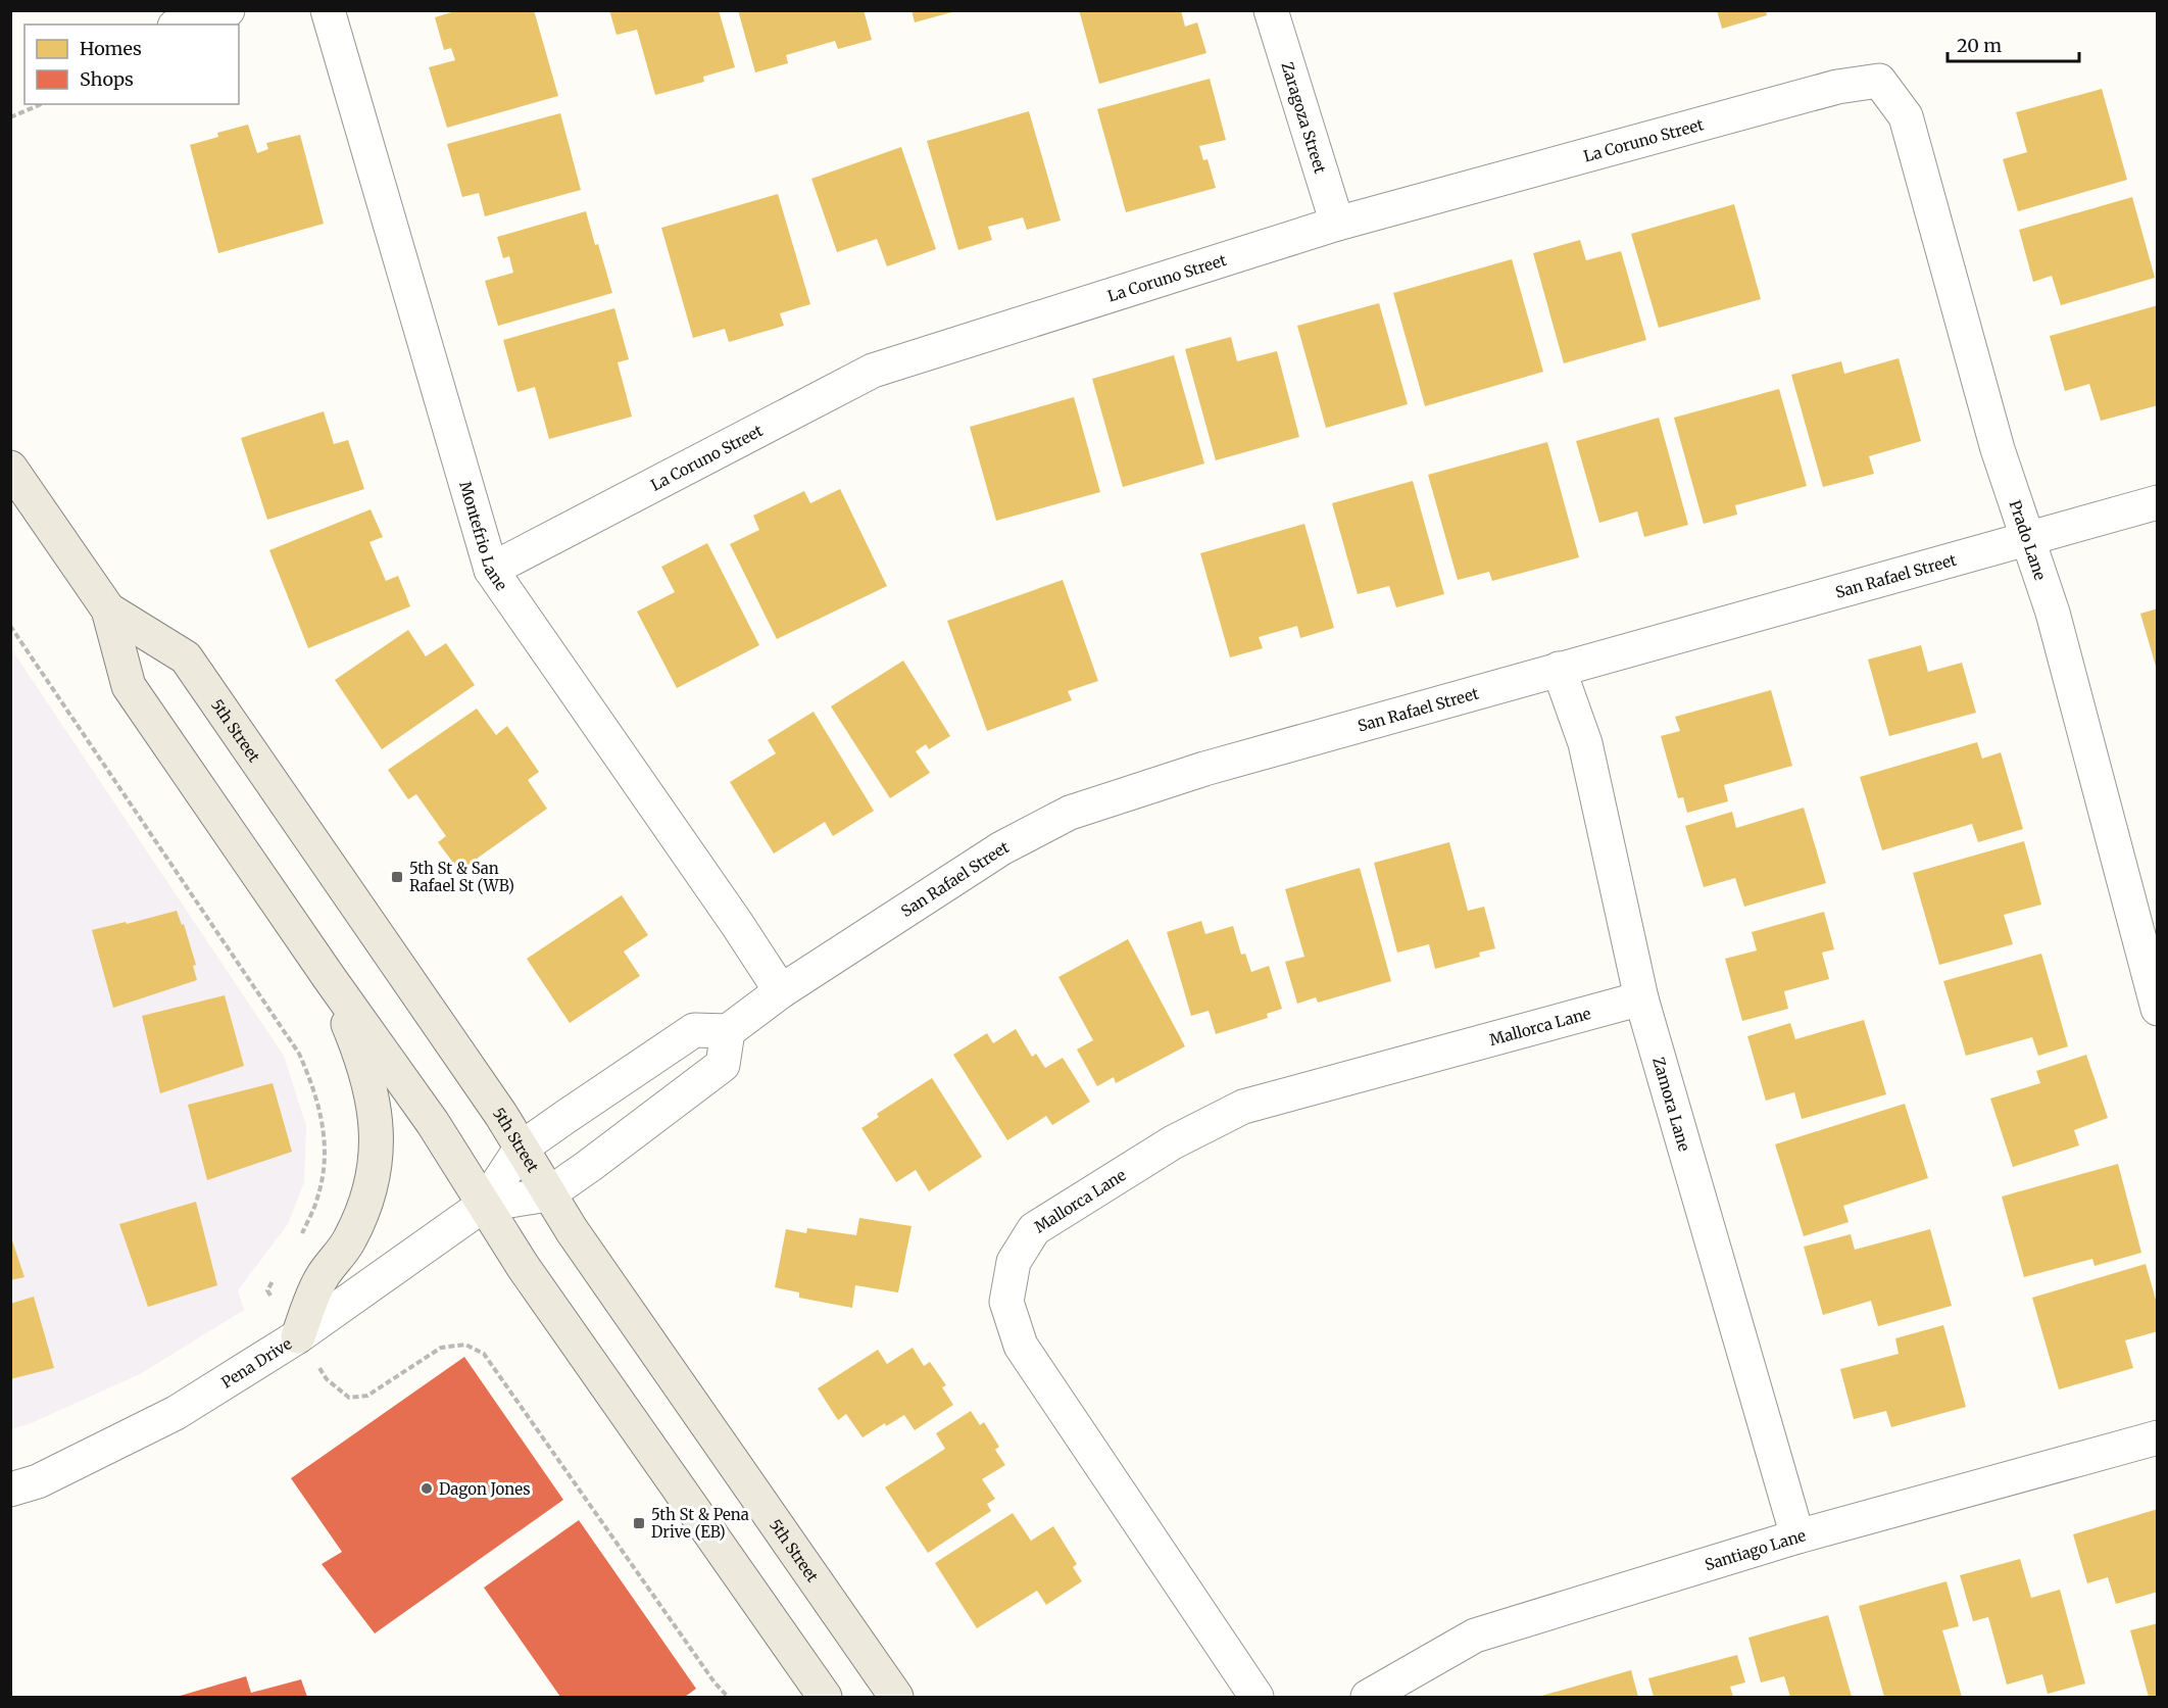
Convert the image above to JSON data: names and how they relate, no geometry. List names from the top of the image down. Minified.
{"streets":{"main road":["5th Street"],"street":["Zaragoza Street","La Coruno Street","Montefrio Lane","Prado Lane","San Rafael Street","Mallorca Lane","Zamora Lane","Pena Drive","Santiago Lane"]},"crossings":[["Zaragoza Street","La Coruno Street"],["La Coruno Street","Montefrio Lane"],["La Coruno Street","Prado Lane"],["Montefrio Lane","San Rafael Street"],["Prado Lane","San Rafael Street"],["San Rafael Street","Zamora Lane"],["5th Street","Pena Drive"],["Mallorca Lane","Zamora Lane"],["Zamora Lane","Santiago Lane"]],"places":{"transit":["5th St & San Rafael St (WB)","5th St & Pena Drive (EB)"],"other":["Dagon Jones"]},"legend":["Homes","Shops"],"scale_bar":"20 m"}
